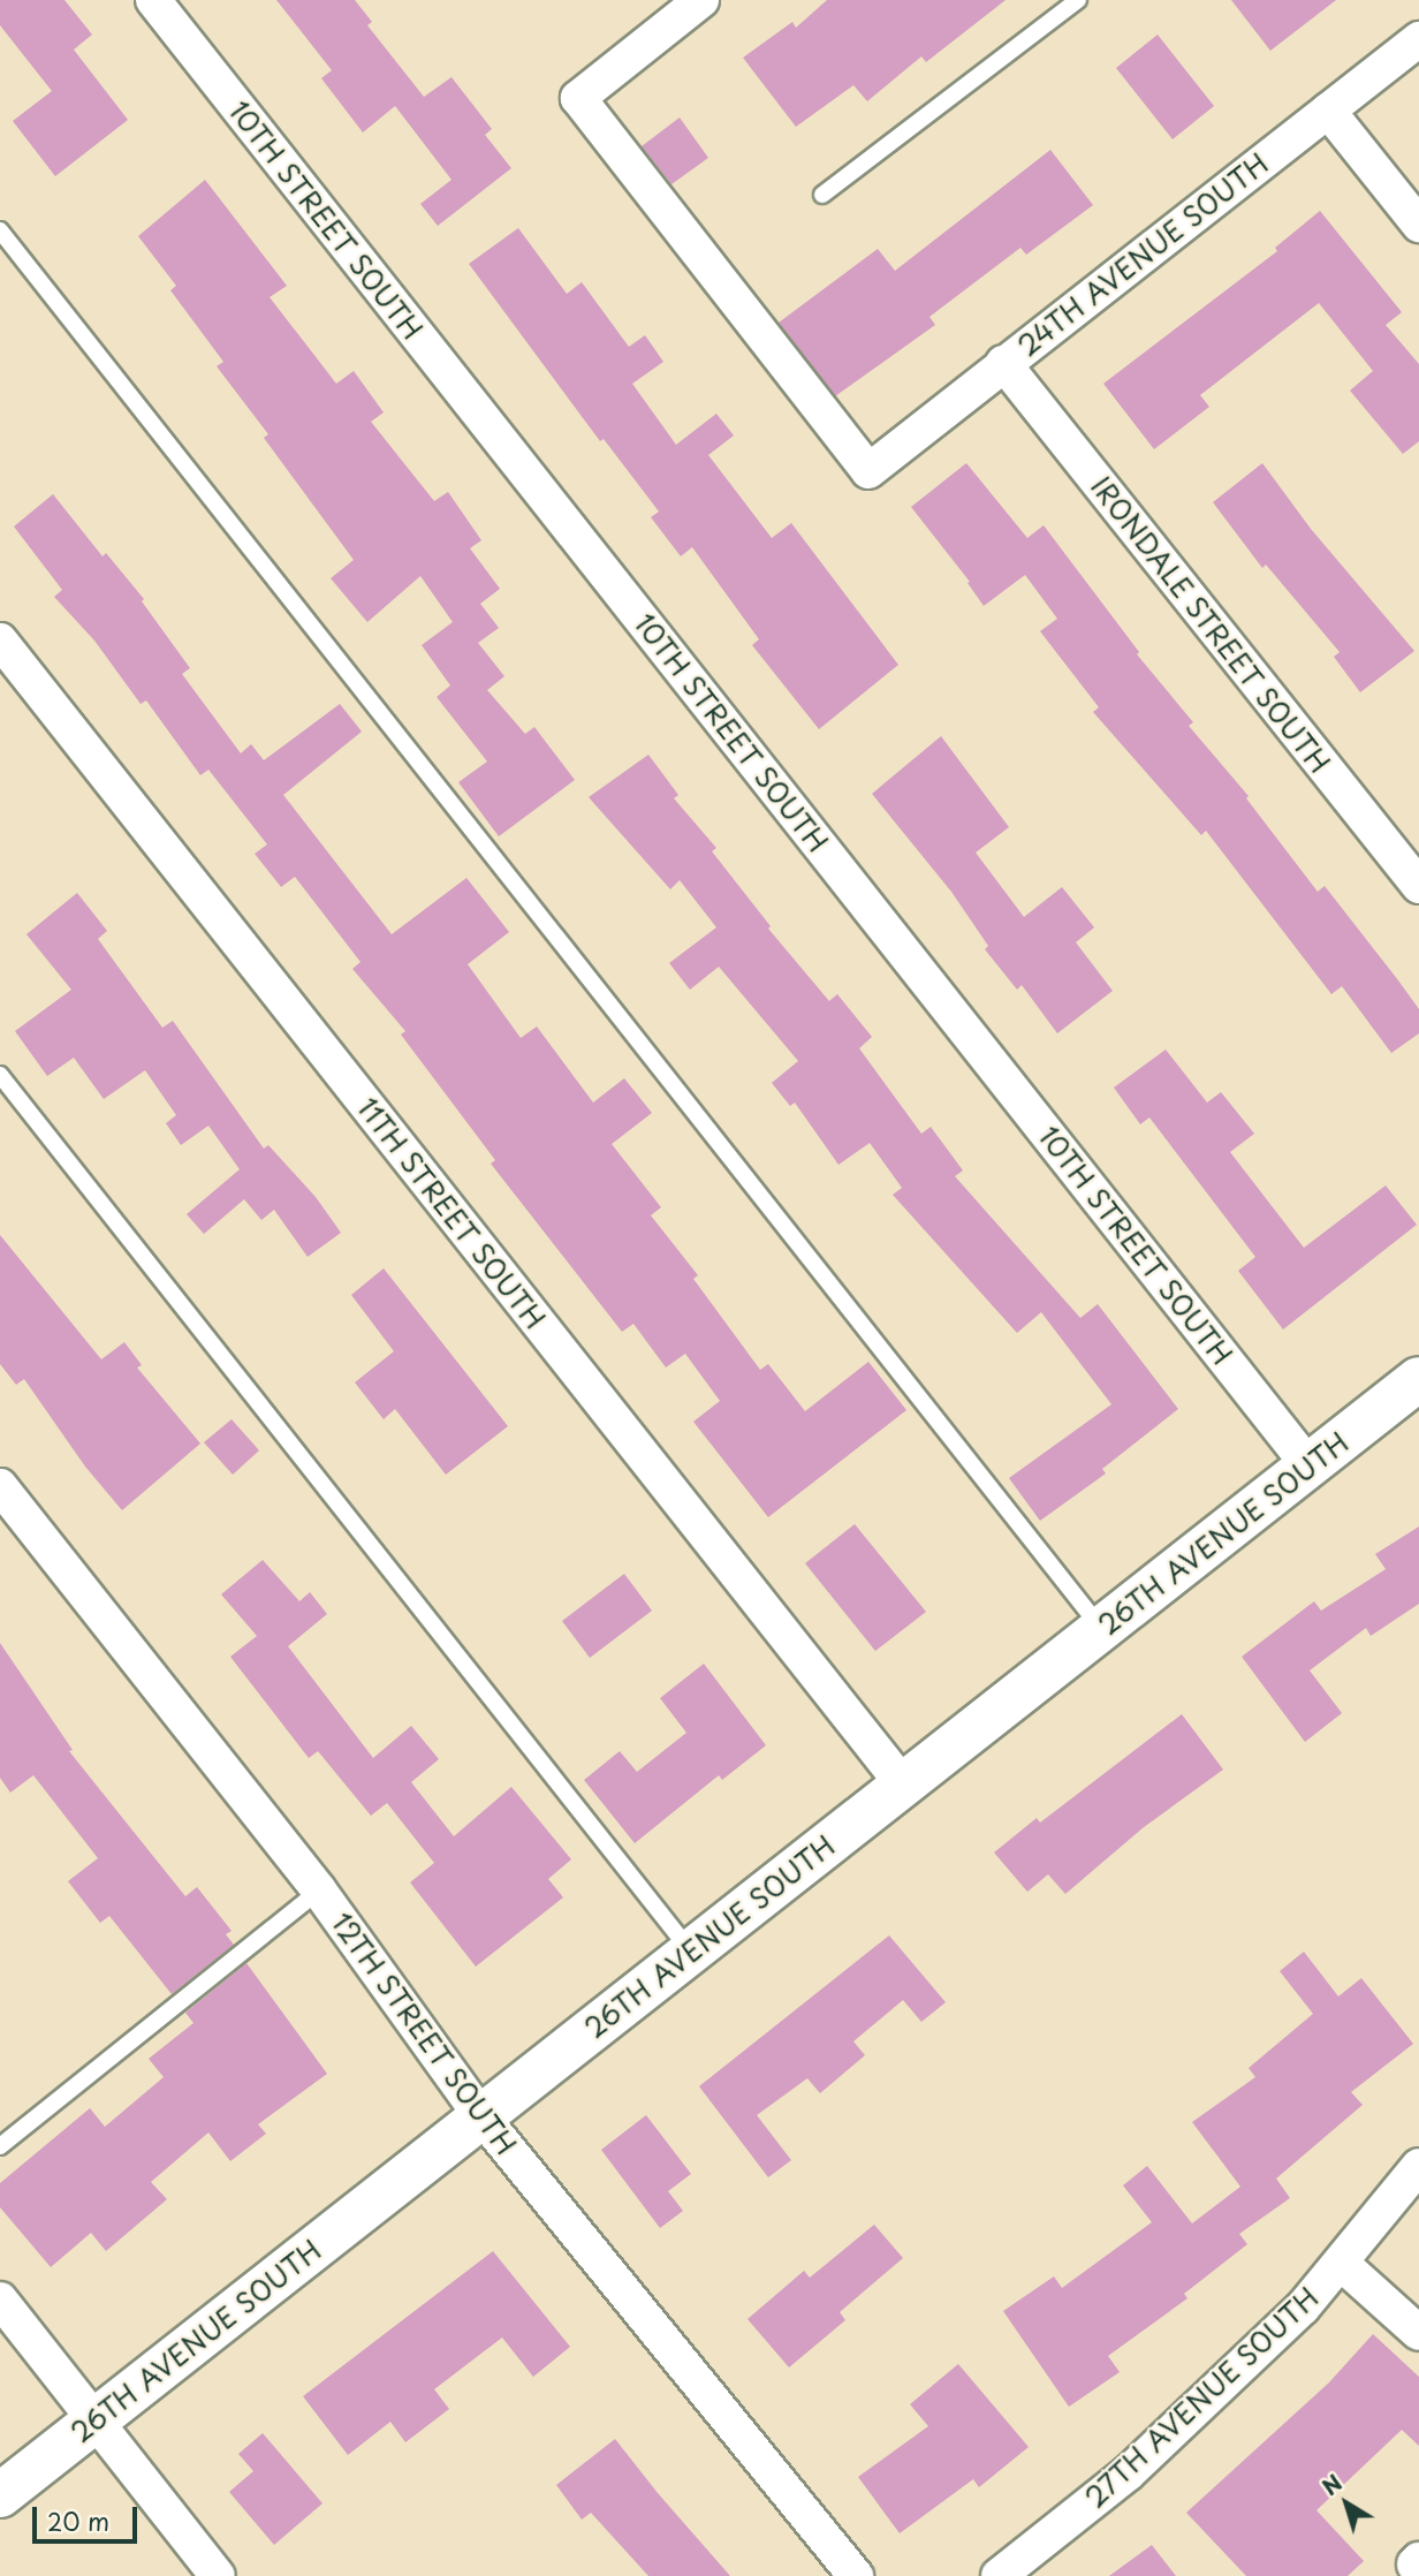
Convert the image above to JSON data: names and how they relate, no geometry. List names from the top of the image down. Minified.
{"streets":{"street":["10TH STREET SOUTH","24TH AVENUE SOUTH","IRONDALE STREET SOUTH","11TH STREET SOUTH","26TH AVENUE SOUTH","12TH STREET SOUTH","27TH AVENUE SOUTH"]},"crossings":[["10TH STREET SOUTH","26TH AVENUE SOUTH"],["24TH AVENUE SOUTH","IRONDALE STREET SOUTH"],["11TH STREET SOUTH","26TH AVENUE SOUTH"],["26TH AVENUE SOUTH","12TH STREET SOUTH"]],"scale_bar":"20 m","north":"top left"}
